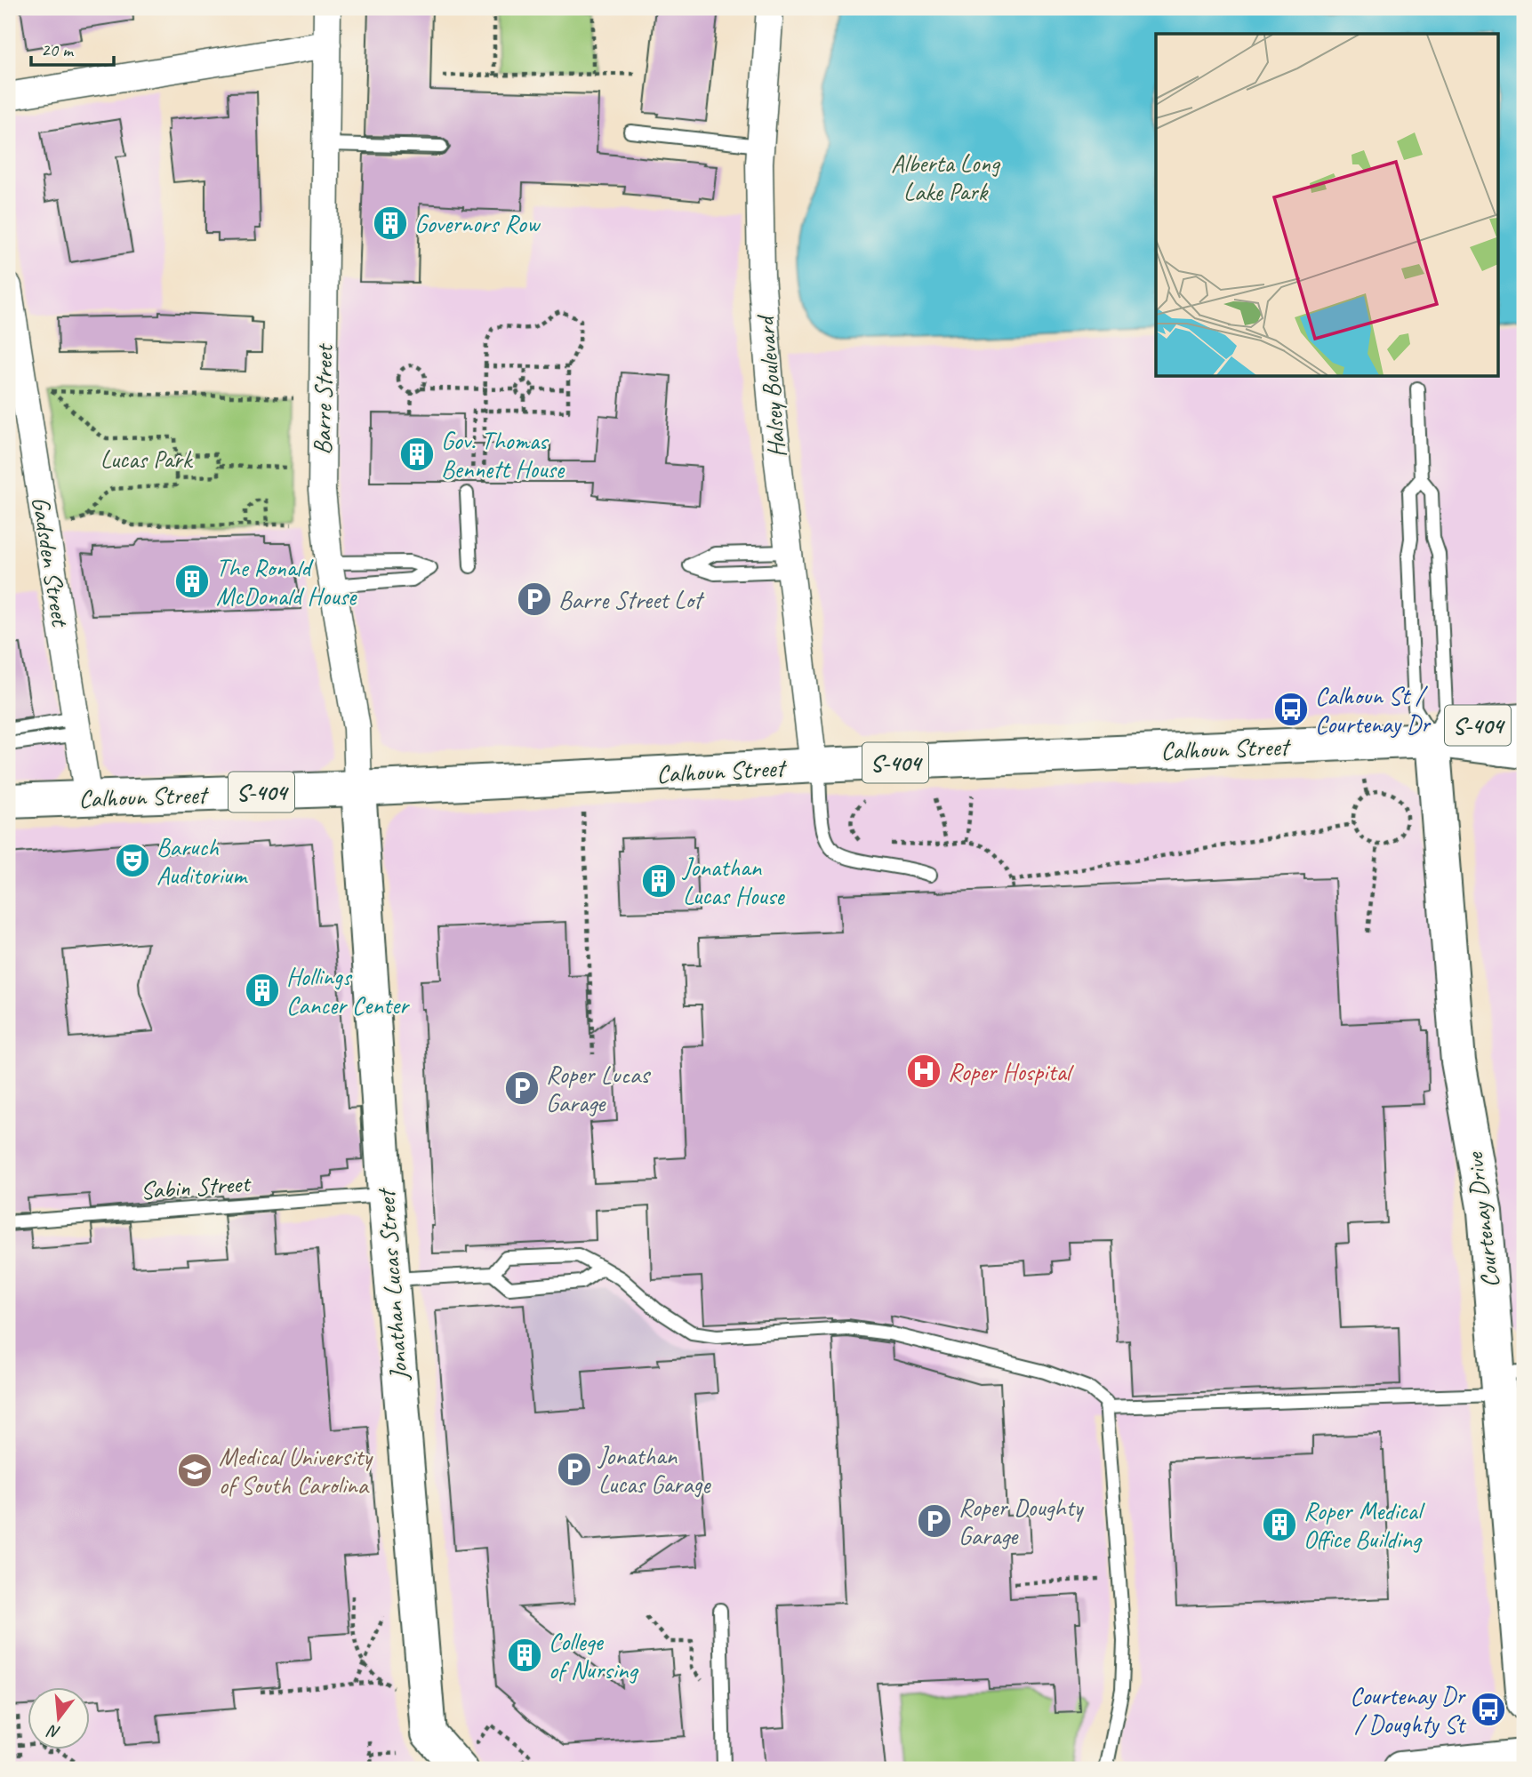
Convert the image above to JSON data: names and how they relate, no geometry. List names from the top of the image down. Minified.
{"streets":{"street":["Halsey Boulevard","Barre Street","Gadsden Street","S-404","Calhoun Street","Courtenay Drive","Jonathan Lucas Street"],"lane":["Sabin Street"]},"crossings":[["Halsey Boulevard","Calhoun Street"],["Barre Street","Calhoun Street"],["Barre Street","Jonathan Lucas Street"],["Gadsden Street","Calhoun Street"],["Calhoun Street","Courtenay Drive"],["Calhoun Street","Jonathan Lucas Street"],["Sabin Street","Jonathan Lucas Street"]],"parks":["Alberta Long Lake Park","Lucas Park"],"places":{"building":["Governors Row","Gov. Thomas Bennett House","The Ronald McDonald House","Jonathan Lucas House","Hollings Cancer Center","Roper Medical Office Building","College of Nursing"],"parking":["Barre Street Lot","Roper Lucas Garage","Jonathan Lucas Garage","Roper Doughty Garage"],"bus stop":["Calhoun St / Courtenay Dr","Courtenay Dr / Doughty St"],"theatre":["Baruch Auditorium"],"hospital":["Roper Hospital"],"school or university":["Medical University of South Carolina"]},"scale_bar":"20 m","north":"bottom"}
